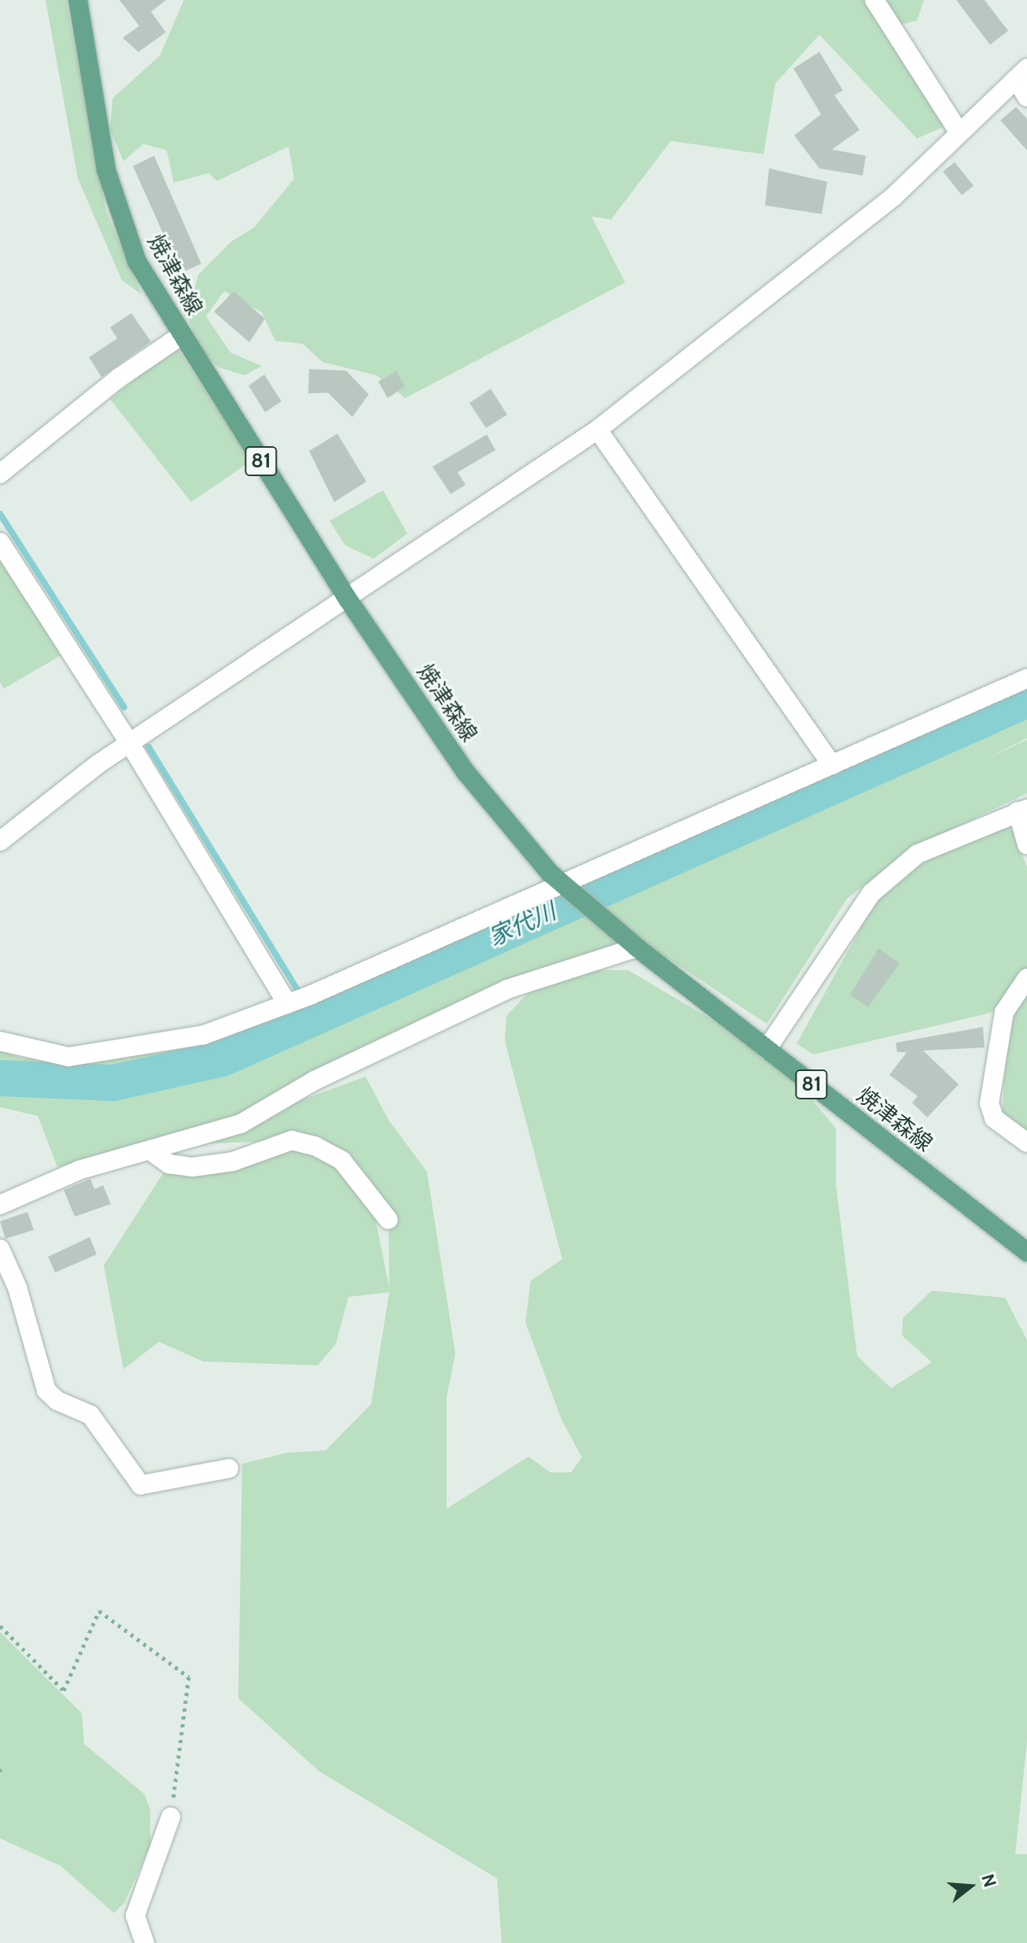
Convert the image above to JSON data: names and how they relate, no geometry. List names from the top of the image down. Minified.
{"streets":{"main road":["焼津森線","81"]},"water":["家代川"],"north":"right"}
